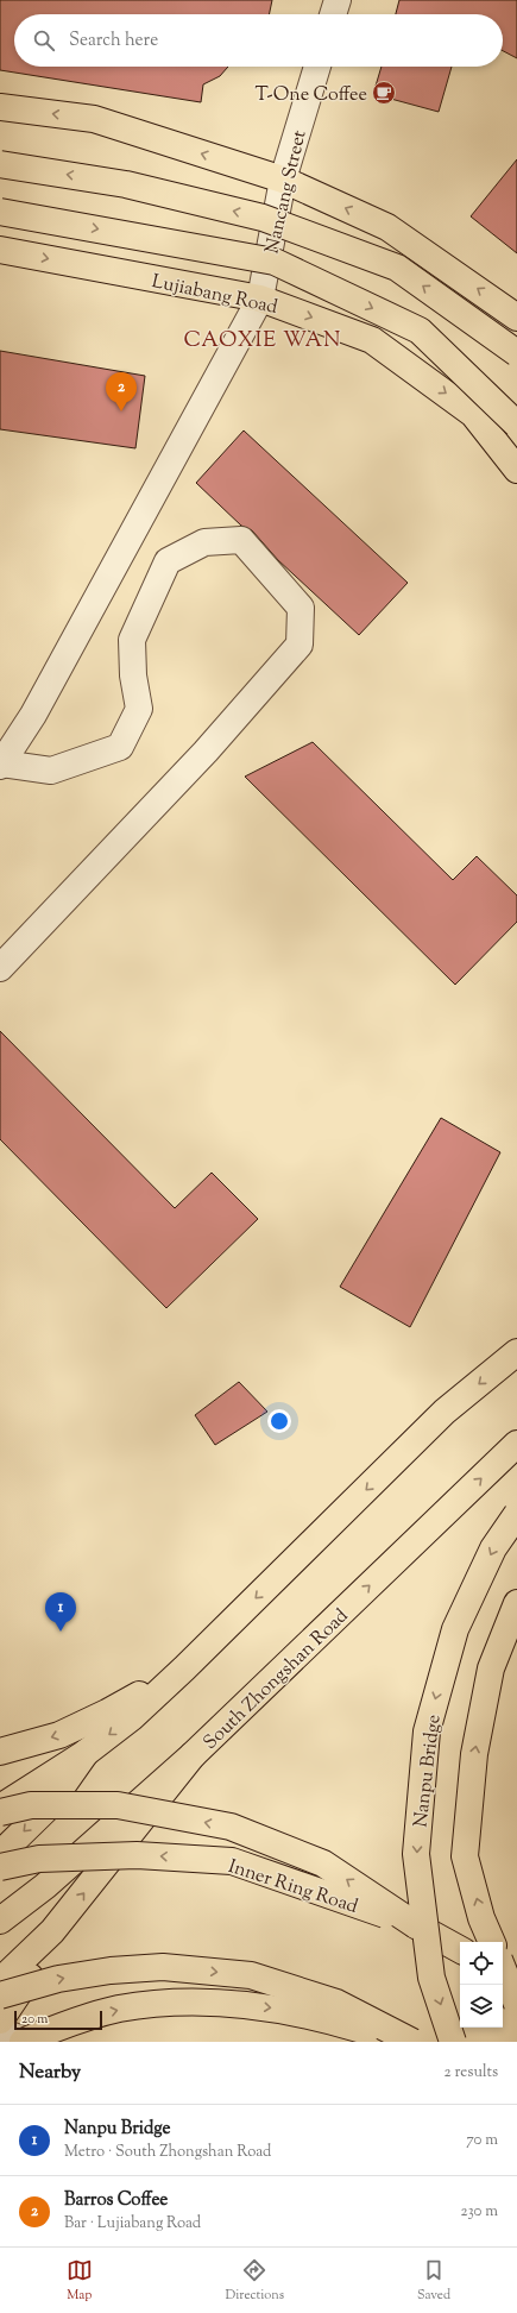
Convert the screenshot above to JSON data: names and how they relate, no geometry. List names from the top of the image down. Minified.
{"streets":{"main road":["Lujiabang Road","South Zhongshan Road","Nanpu Bridge","Inner Ring Road"],"street":["Nancang Street"]},"crossings":[["Nancang Street","Lujiabang Road"]],"districts":["CAOXIE WAN"],"places":{"cafe":["T-One Coffee"]},"scale_bar":"20 m","page":{"search":"Search here","pins":["2","1"],"scale":"20 m","heading":["Nearby","2 results"],"list":[{"mark":"1","name":"Nanpu Bridge","note":"Metro · South Zhongshan Road","value":"70 m"},{"mark":"2","name":"Barros Coffee","note":"Bar · Lujiabang Road","value":"230 m"}],"nav":["Map","Directions","Saved"]}}
